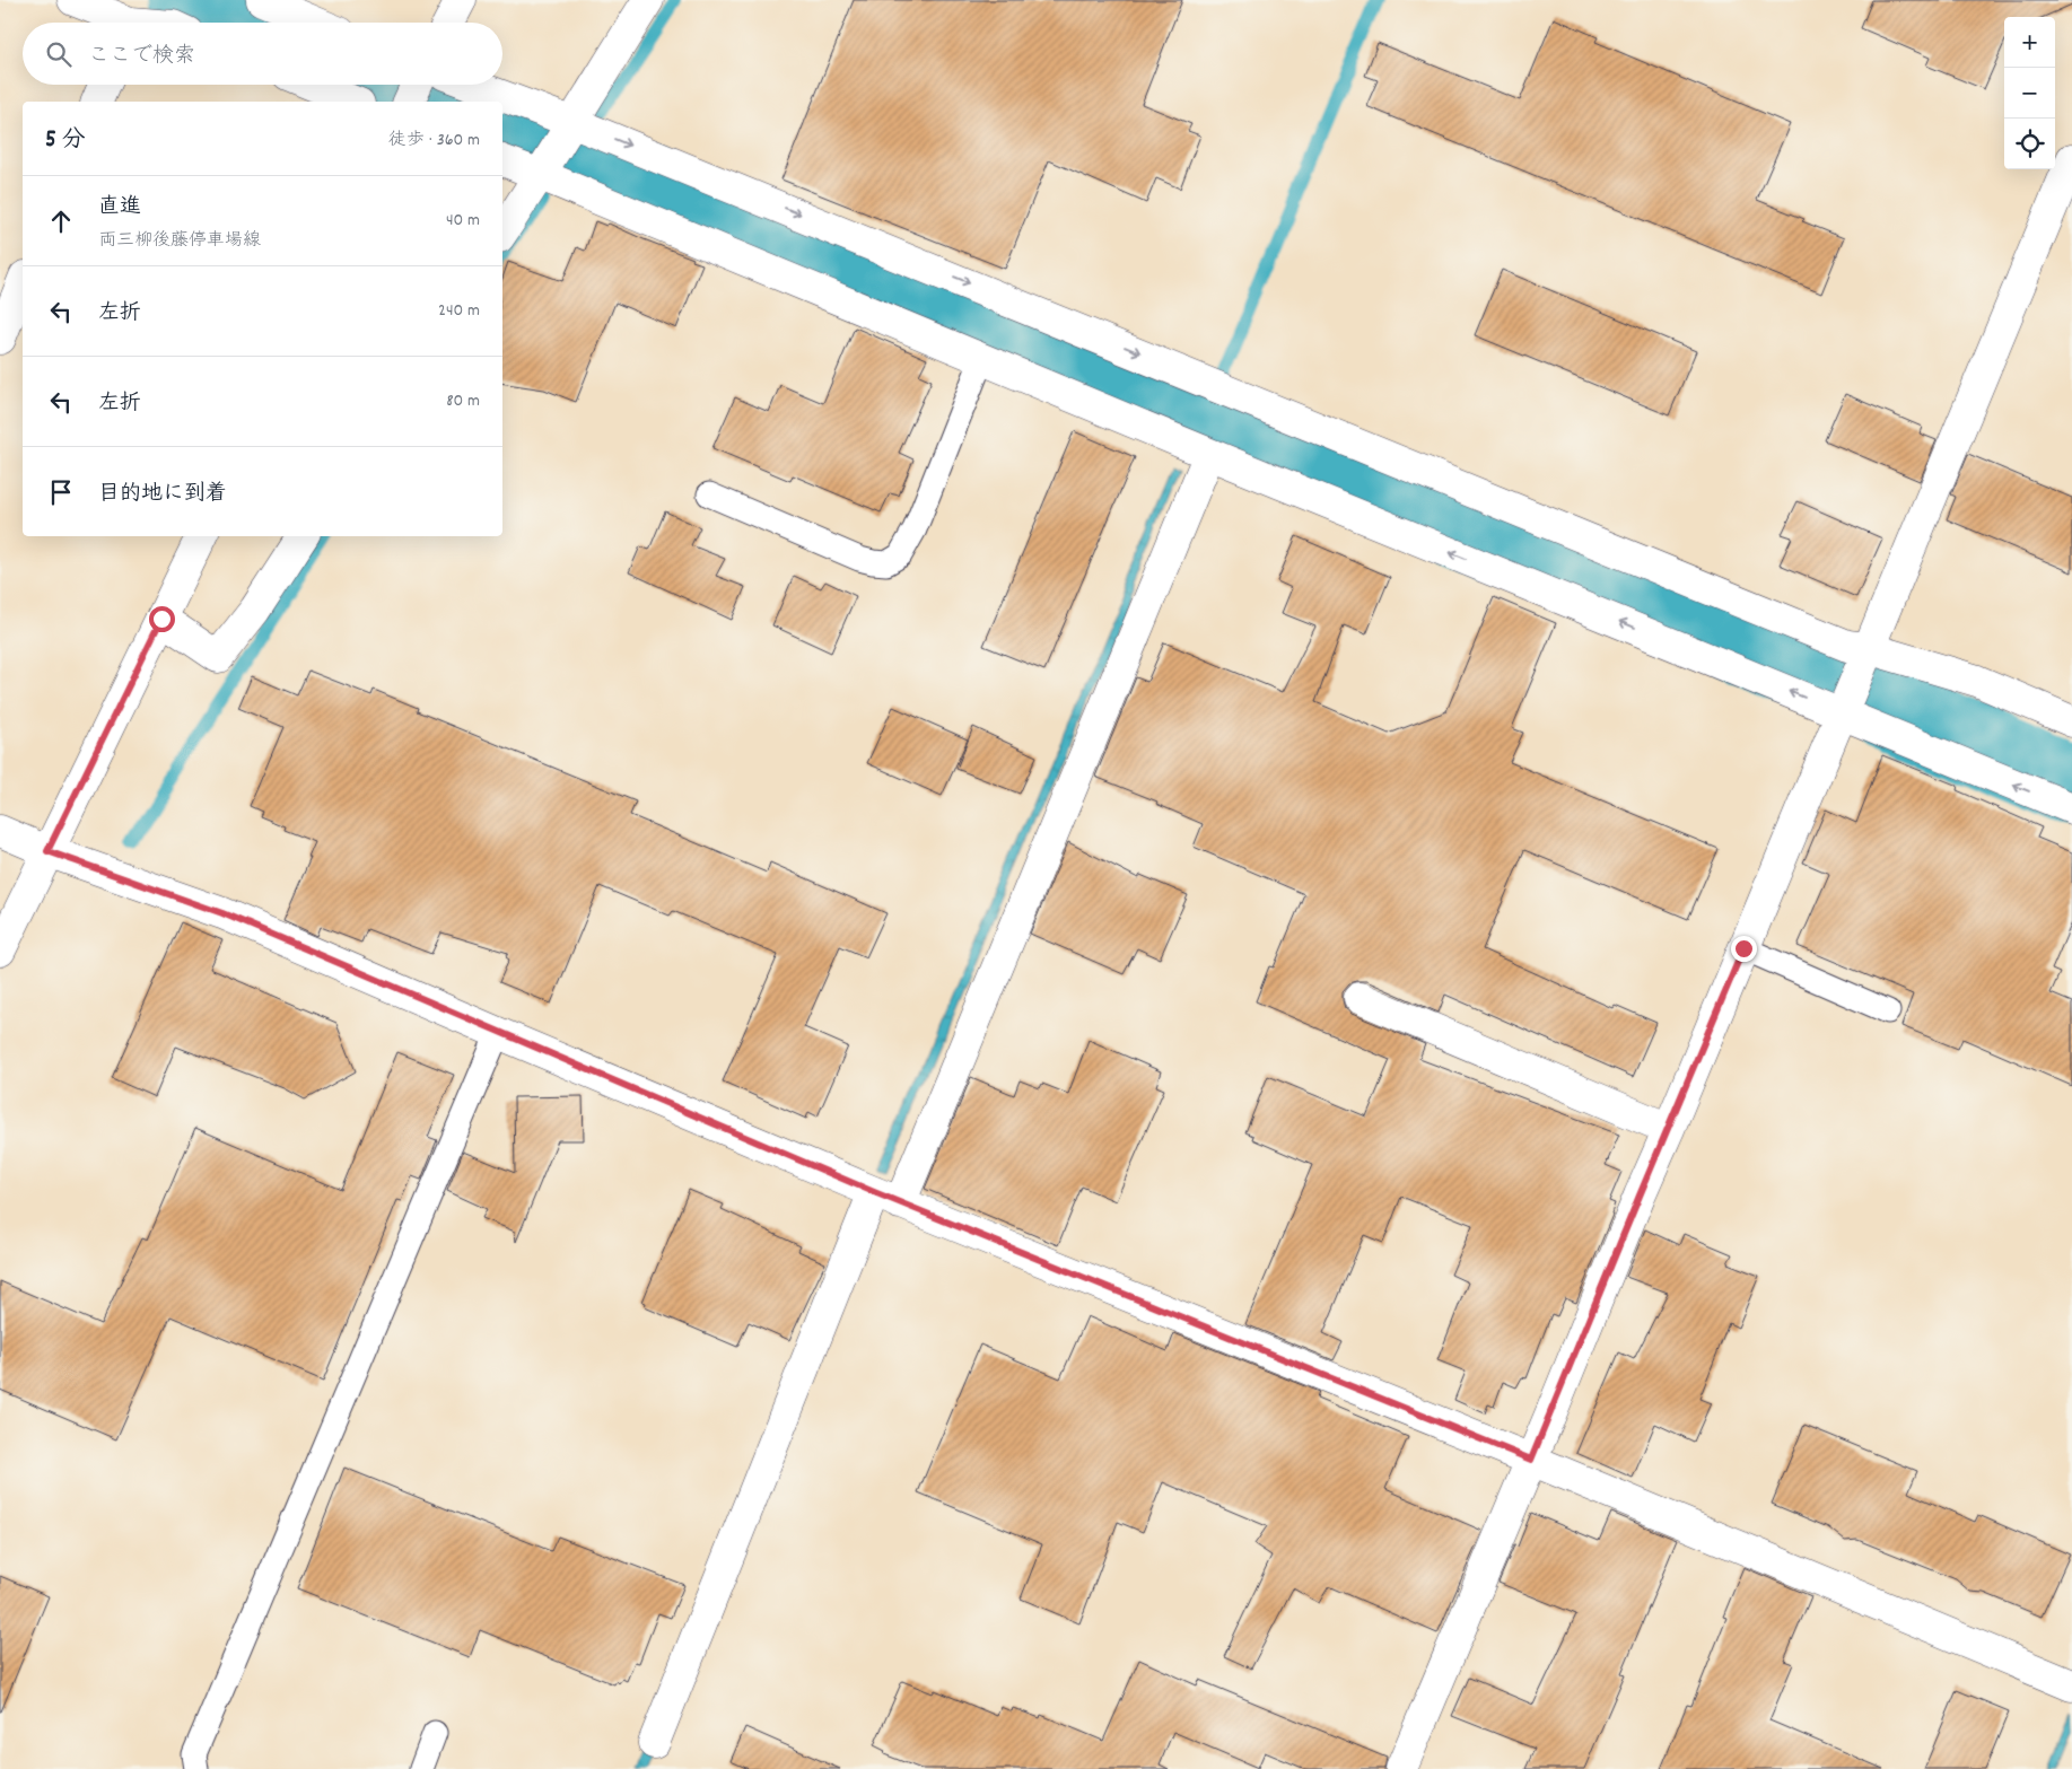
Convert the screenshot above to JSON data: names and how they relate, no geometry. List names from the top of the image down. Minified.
{"page":{"map_buttons":["+","−"],"search":"ここで検索","heading":["5 分","徒歩 · 360 m"],"list":[["直進","両三柳後藤停車場線","40 m"],["左折","240 m"],["左折","80 m"],"目的地に到着"]}}
